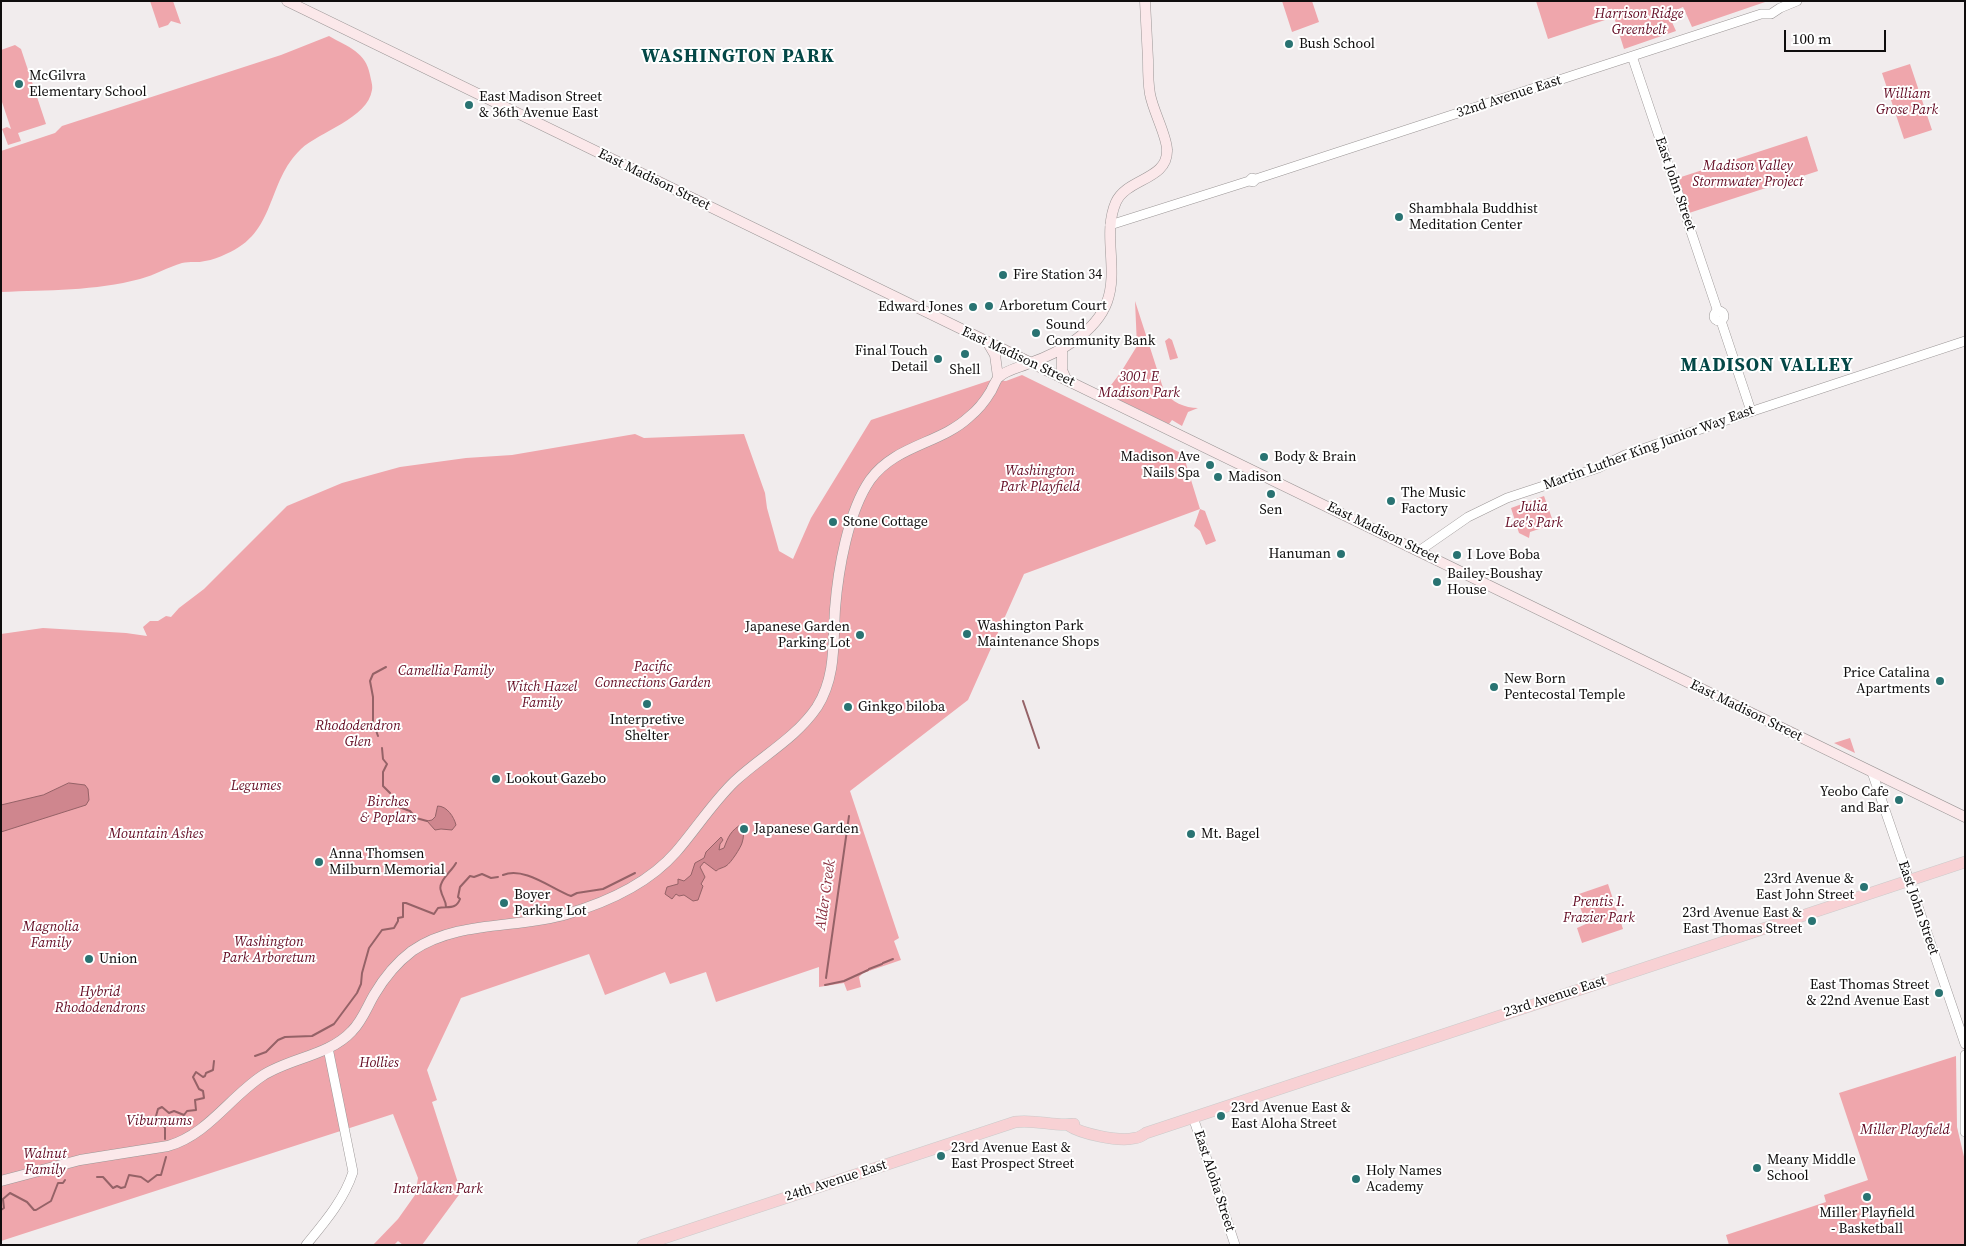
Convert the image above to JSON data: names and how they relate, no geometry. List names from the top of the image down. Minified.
{"streets":{"main road":["East Madison Street","23rd Avenue East","24th Avenue East"],"street":["32nd Avenue East","East John Street","Martin Luther King Junior Way East","East Aloha Street"]},"crossings":[["32nd Avenue East","East John Street"],["East Madison Street","East John Street"],["East Madison Street","Martin Luther King Junior Way East"],["East John Street","Martin Luther King Junior Way East"],["East John Street","23rd Avenue East"],["23rd Avenue East","24th Avenue East"],["23rd Avenue East","East Aloha Street"]],"districts":["WASHINGTON PARK","MADISON VALLEY"],"water":["Alder Creek"],"parks":["Harrison Ridge Greenbelt","William Grose Park","Madison Valley Stormwater Project","3001 E Madison Park","Washington Park Playfield","Julia Lee's Park","Pacific Connections Garden","Camellia Family","Witch Hazel Family","Rhododendron Glen","Legumes","Birches & Poplars","Mountain Ashes","Prentis I. Frazier Park","Magnolia Family","Washington Park Arboretum","Hybrid Rhododendrons","Hollies","Viburnums","Miller Playfield","Walnut Family","Interlaken Park"],"places":["Bush School","McGilvra Elementary School","East Madison Street & 36th Avenue East","Shambhala Buddhist Meditation Center","Fire Station 34","Arboretum Court","Edward Jones","Sound Community Bank","Shell","Final Touch Detail","Body & Brain","Madison Ave Nails Spa","Madison","Sen","The Music Factory","Stone Cottage","Hanuman","I Love Boba","Bailey-Boushay House","Washington Park Maintenance Shops","Japanese Garden Parking Lot","Price Catalina Apartments","New Born Pentecostal Temple","Interpretive Shelter","Ginkgo biloba","Lookout Gazebo","Yeobo Cafe and Bar","Japanese Garden","Mt. Bagel","Anna Thomsen Milburn Memorial","23rd Avenue & East John Street","Boyer Parking Lot","23rd Avenue East & East Thomas Street","Union","East Thomas Street & 22nd Avenue East","23rd Avenue East & East Aloha Street","23rd Avenue East & East Prospect Street","Meany Middle School","Holy Names Academy","Miller Playfield - Basketball"],"scale_bar":"100 m"}
